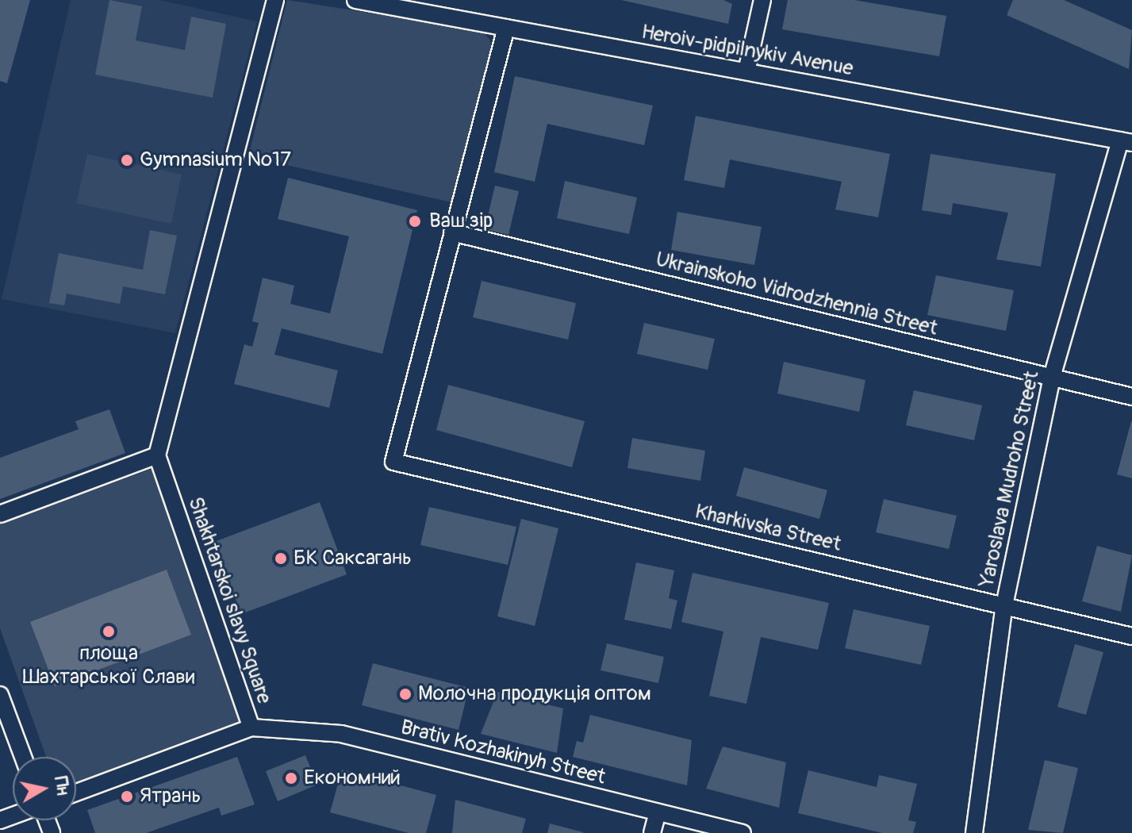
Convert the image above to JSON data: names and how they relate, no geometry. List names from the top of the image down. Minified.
{"streets":{"street":["Heroiv-pidpilnykiv Avenue","Ukrainskoho Vidrodzhennia Street","Yaroslava Mudroho Street","Kharkivska Street","Shakhtarskoi slavy Square","Brativ Kozhakinyh Street"]},"crossings":[["Heroiv-pidpilnykiv Avenue","Yaroslava Mudroho Street"],["Ukrainskoho Vidrodzhennia Street","Yaroslava Mudroho Street"],["Ukrainskoho Vidrodzhennia Street","Kharkivska Street"],["Yaroslava Mudroho Street","Kharkivska Street"],["Shakhtarskoi slavy Square","Brativ Kozhakinyh Street"]],"places":["Gymnasium №17","Ваш зір","БК Саксагань","площа Шахтарської Слави","Молочна продукція оптом","Економний","Ятрань"],"north":"right"}
